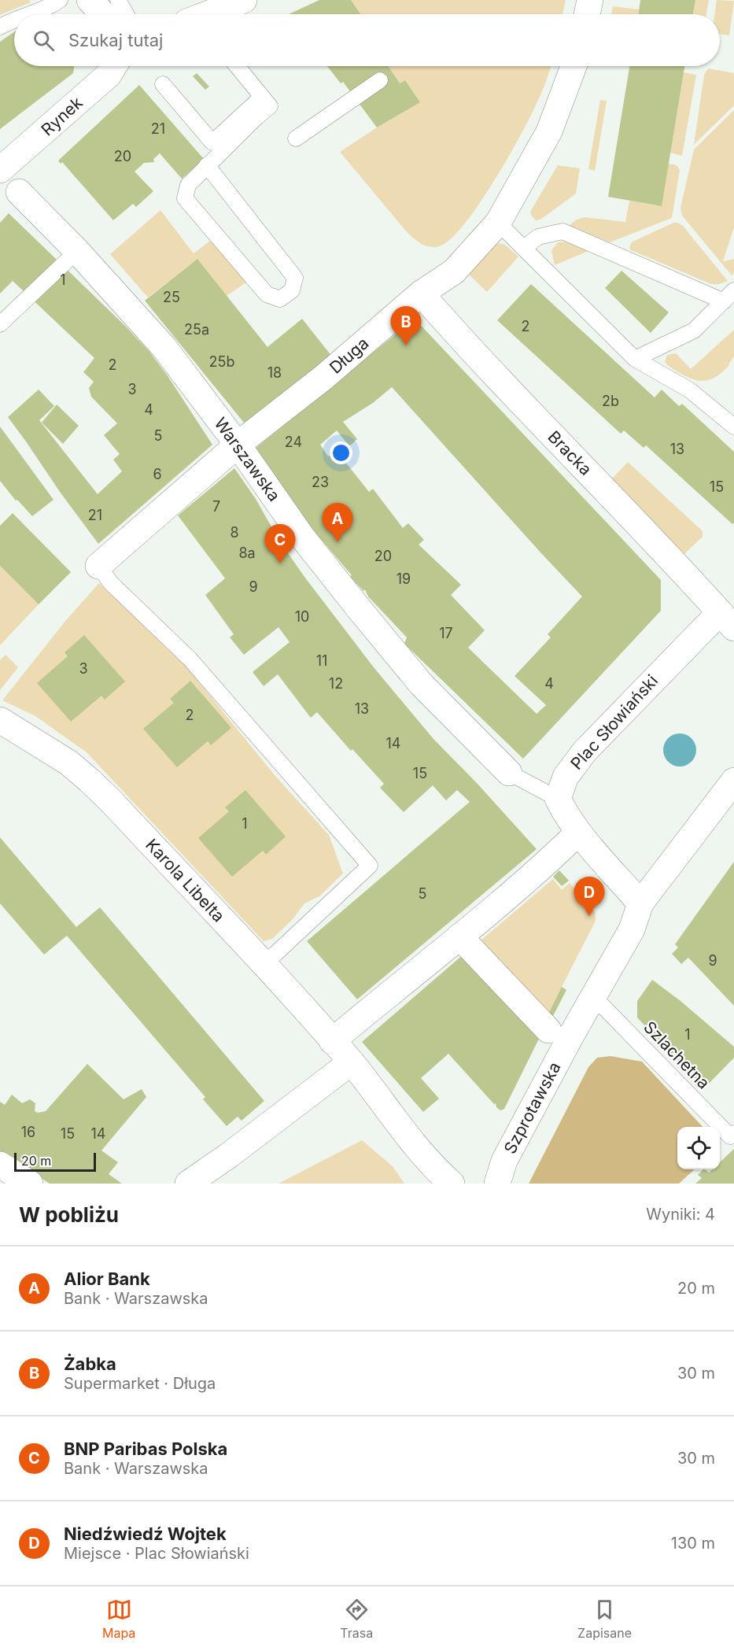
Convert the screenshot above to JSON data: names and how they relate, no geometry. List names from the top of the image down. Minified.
{"streets":{"street":["Rynek","Długa","Bracka","Warszawska","Plac Słowiański","Karola Libelta","Szprotawska"],"lane":["Szlachetna"]},"crossings":[["Długa","Bracka"],["Długa","Warszawska"],["Bracka","Plac Słowiański"]],"house_numbers":["21","20","1","25","2","25a","25b","2","18","3","2b","4","5","24","13","6","23","15","7","21","8","8a","20","19","9","10","17","11","3","12","4","13","2","14","15","1","5","9","1","16","15","14"],"scale_bar":"20 m","page":{"search":"Szukaj tutaj","pins":["B","A","C","D"],"scale":"20 m","heading":["W pobliżu","Wyniki: 4"],"list":[{"mark":"A","name":"Alior Bank","note":"Bank · Warszawska","value":"20 m"},{"mark":"B","name":"Żabka","note":"Supermarket · Długa","value":"30 m"},{"mark":"C","name":"BNP Paribas Polska","note":"Bank · Warszawska","value":"30 m"},{"mark":"D","name":"Niedźwiedź Wojtek","note":"Miejsce · Plac Słowiański","value":"130 m"}],"nav":["Mapa","Trasa","Zapisane"]}}
